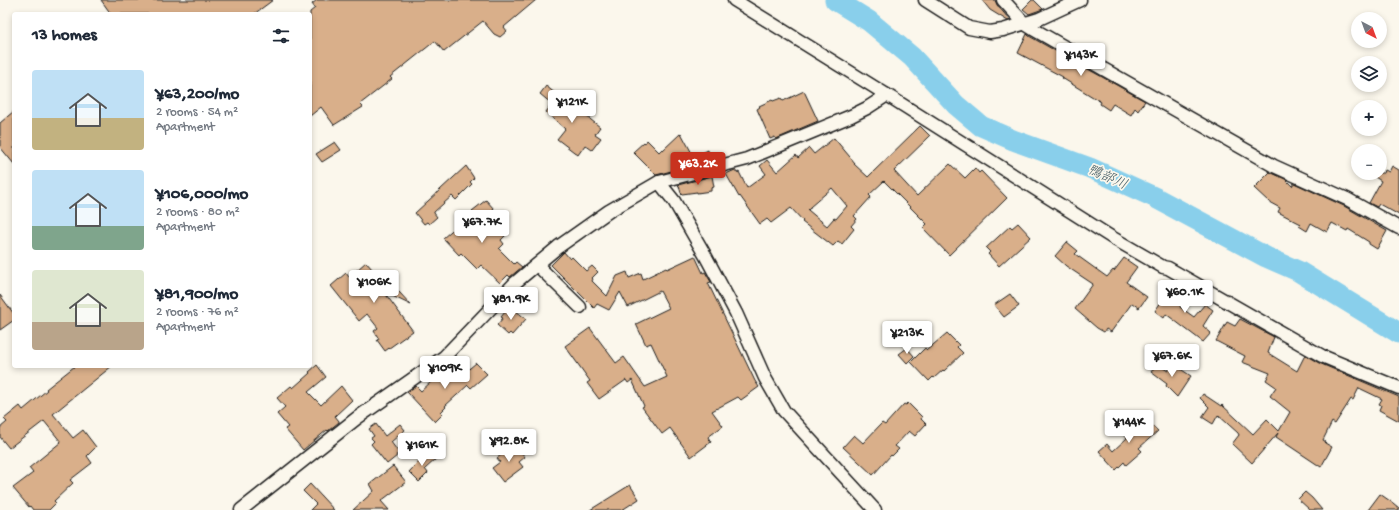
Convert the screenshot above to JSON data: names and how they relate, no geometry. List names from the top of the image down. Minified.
{"water":["鴨部川"],"north":"bottom right","page":{"map_buttons":["+","−"],"heading":"13 homes","price":["¥143K","¥121K","¥63.2K","¥67.7K","¥106K","¥60.1K","¥81.9K","¥213K","¥67.6K","¥109K","¥144K","¥92.8K","¥161K"],"list":[{"name":"¥63,200/mo","note":"2 rooms · 54 m² · Apartment"},{"name":"¥106,000/mo","note":"2 rooms · 80 m² · Apartment"},{"name":"¥81,900/mo","note":"2 rooms · 76 m² · Apartment"}]}}
